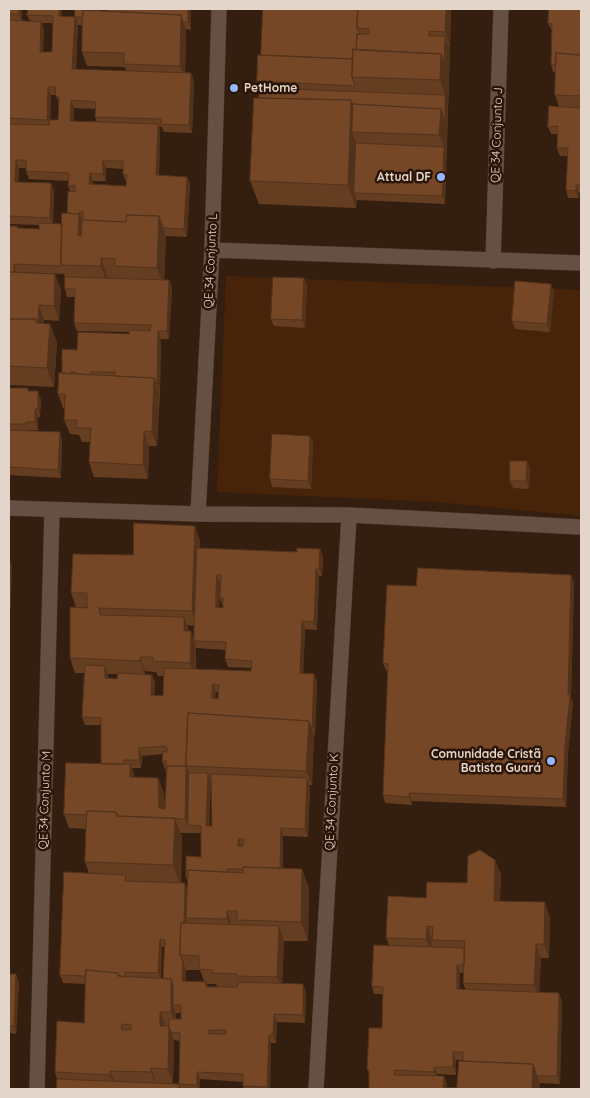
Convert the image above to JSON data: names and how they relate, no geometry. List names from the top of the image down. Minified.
{"streets":{"street":["QE 34 Conjunto J","QE 34 Conjunto L","QE 34 Conjunto M","QE 34 Conjunto K"]},"places":["PetHome","Attual DF","Comunidade Cristã Batista Guará"]}
